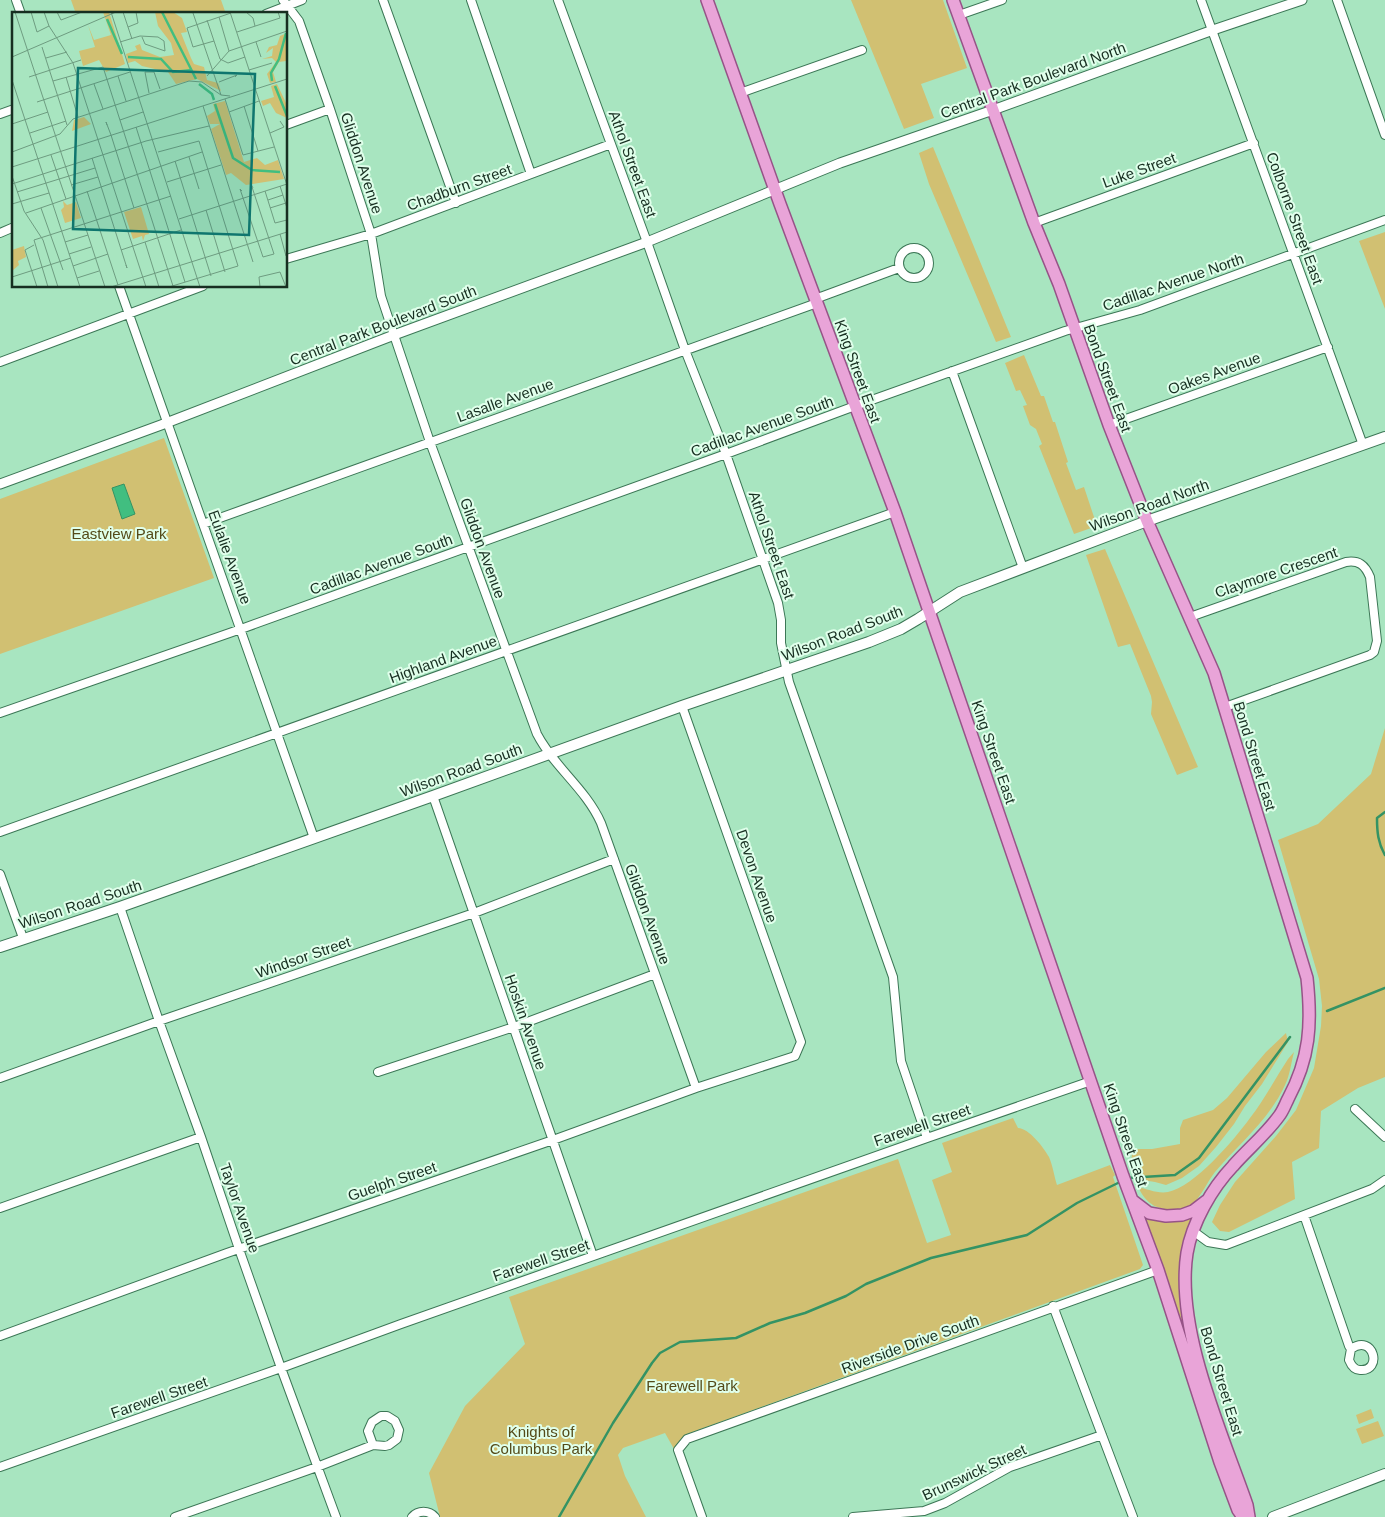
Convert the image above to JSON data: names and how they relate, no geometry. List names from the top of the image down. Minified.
{"streets":{"main road":["King Street East","Bond Street East","Wilson Road North","Wilson Road South"],"street":["Central Park Boulevard North","Gliddon Avenue","Athol Street East","Luke Street","Chadburn Street","Colborne Street East","Cadillac Avenue North","Central Park Boulevard South","Oakes Avenue","Lasalle Avenue","Cadillac Avenue South","Eulalie Avenue","Claymore Crescent","Highland Avenue","Devon Avenue","Windsor Street","Hoskin Avenue","Farewell Street","Guelph Street","Taylor Avenue","Riverside Drive South","Brunswick Street"]},"crossings":[["Central Park Boulevard North","Colborne Street East"],["Central Park Boulevard North","Central Park Boulevard South"],["Central Park Boulevard North","King Street East"],["Central Park Boulevard North","Bond Street East"],["Gliddon Avenue","Chadburn Street"],["Gliddon Avenue","Central Park Boulevard South"],["Gliddon Avenue","Lasalle Avenue"],["Gliddon Avenue","Cadillac Avenue South"],["Gliddon Avenue","Wilson Road South"],["Gliddon Avenue","Highland Avenue"],["Gliddon Avenue","Windsor Street"],["Gliddon Avenue","Guelph Street"],["Athol Street East","Chadburn Street"],["Athol Street East","Central Park Boulevard South"],["Athol Street East","Lasalle Avenue"],["Athol Street East","Cadillac Avenue South"],["Athol Street East","Wilson Road South"],["Athol Street East","Highland Avenue"],["Athol Street East","Farewell Street"],["Luke Street","Colborne Street East"],["Luke Street","Bond Street East"],["Colborne Street East","Cadillac Avenue North"],["Colborne Street East","Oakes Avenue"],["Colborne Street East","Wilson Road North"],["Cadillac Avenue North","King Street East"],["Cadillac Avenue North","Bond Street East"],["Cadillac Avenue North","Cadillac Avenue South"],["Central Park Boulevard South","King Street East"],["Central Park Boulevard South","Eulalie Avenue"],["King Street East","Lasalle Avenue"],["King Street East","Cadillac Avenue South"],["King Street East","Wilson Road North"],["King Street East","Wilson Road South"],["King Street East","Highland Avenue"],["King Street East","Farewell Street"],["King Street East","Riverside Drive South"],["Oakes Avenue","Bond Street East"],["Bond Street East","Wilson Road North"],["Bond Street East","Claymore Crescent"],["Lasalle Avenue","Eulalie Avenue"],["Cadillac Avenue South","Eulalie Avenue"],["Wilson Road North","Wilson Road South"],["Eulalie Avenue","Wilson Road South"],["Eulalie Avenue","Highland Avenue"],["Wilson Road South","Devon Avenue"],["Wilson Road South","Hoskin Avenue"],["Wilson Road South","Taylor Avenue"],["Devon Avenue","Guelph Street"],["Windsor Street","Hoskin Avenue"],["Windsor Street","Taylor Avenue"],["Hoskin Avenue","Farewell Street"],["Hoskin Avenue","Guelph Street"],["Farewell Street","Taylor Avenue"],["Guelph Street","Taylor Avenue"]],"parks":["Eastview Park","Farewell Park","Knights of Columbus Park"]}
